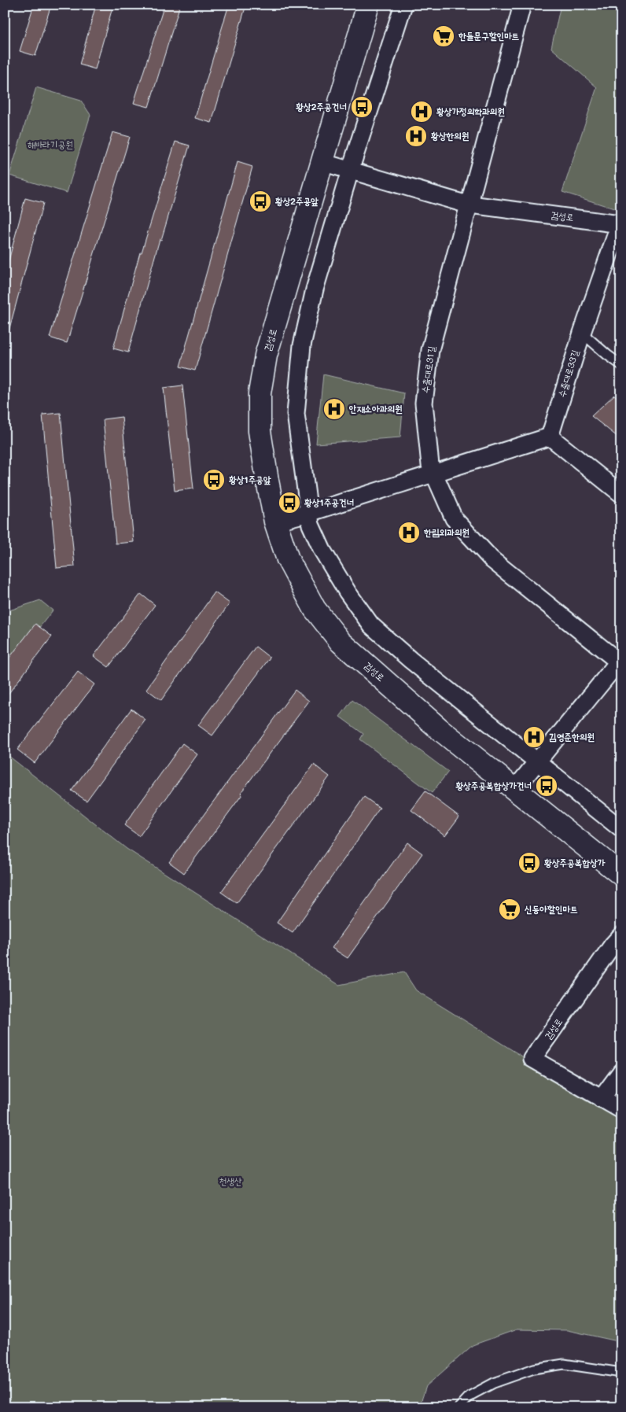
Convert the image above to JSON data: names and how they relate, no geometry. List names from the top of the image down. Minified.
{"streets":{"street":["검성로","수출대로31길","수출대로33길"]},"crossings":[["검성로","수출대로31길"],["검성로","수출대로33길"]],"parks":["해바라기공원","천생산"],"places":{"supermarket":["한들문구할인마트","신동아할인마트"],"bus stop":["황상2주공건너","황상2주공앞","황상1주공앞","황상1주공건너","황상주공복합상가건너","황상주공복합상가"],"hospital":["황상가정의학과의원","황상한의원","안재소아과의원","한림외과의원","김영준한의원"]}}
